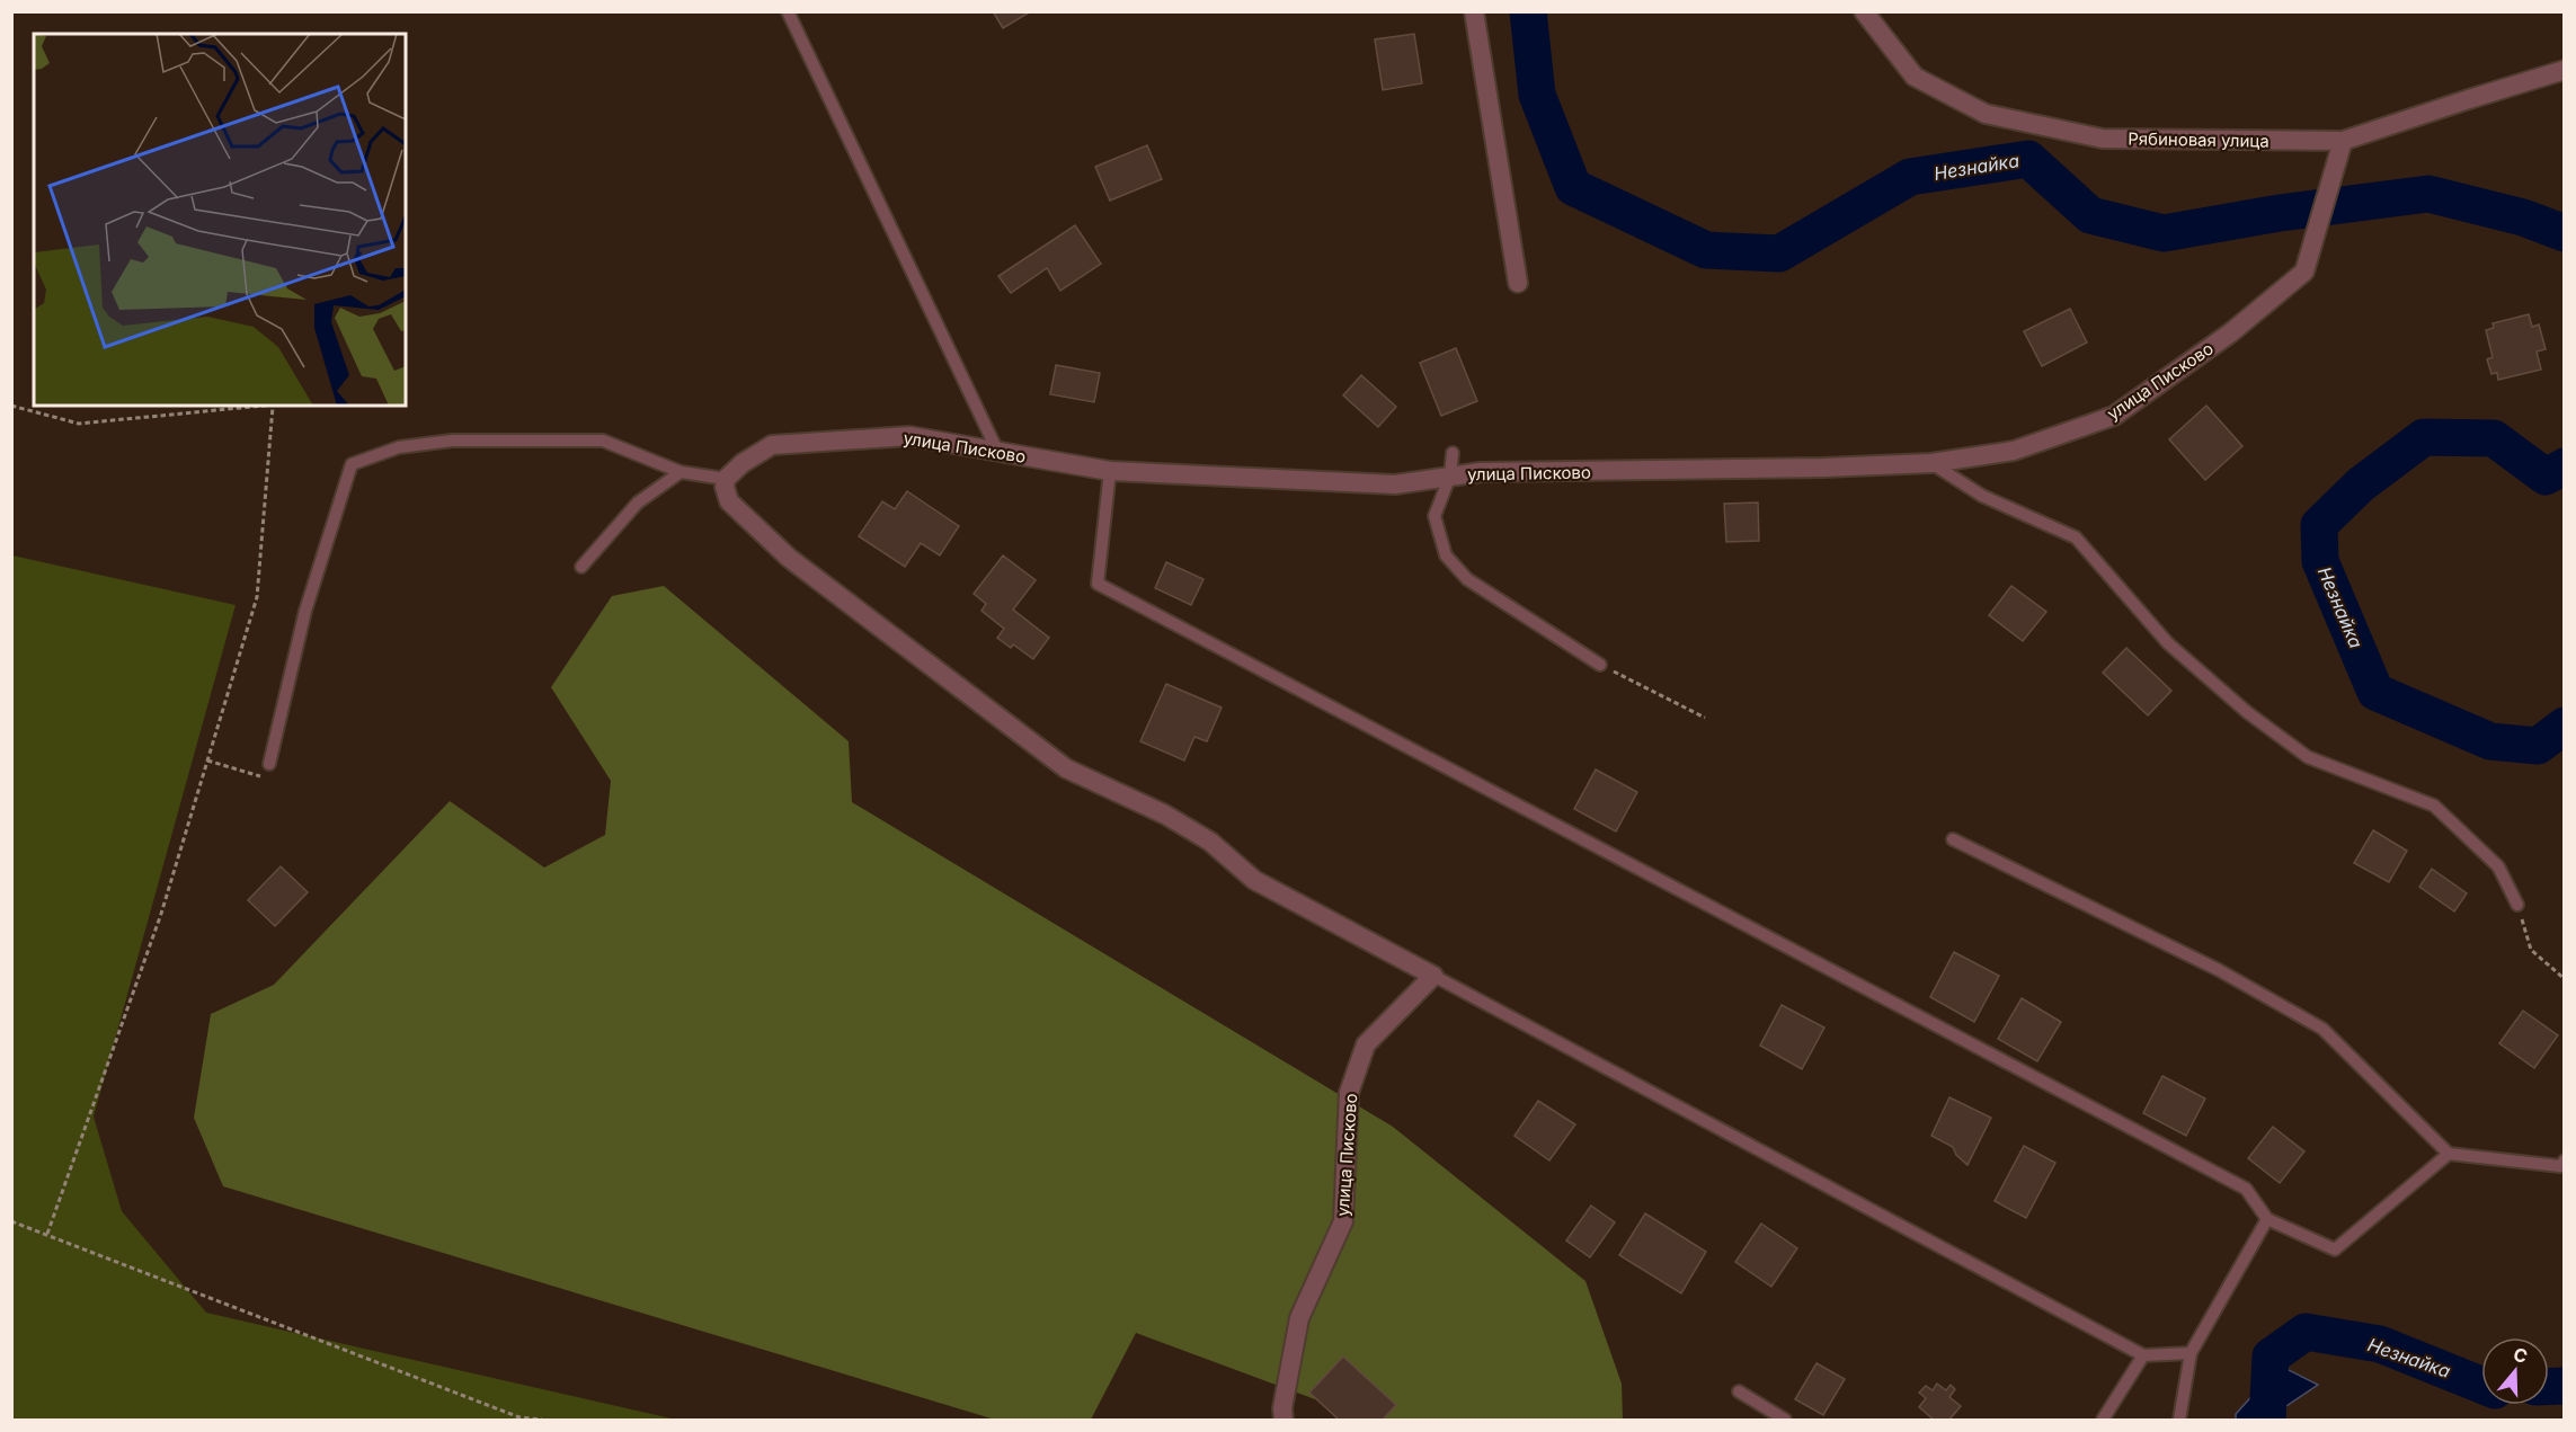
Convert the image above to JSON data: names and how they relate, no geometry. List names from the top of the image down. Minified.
{"streets":{"street":["Рябиновая улица","улица Писково"]},"crossings":[["Рябиновая улица","улица Писково"]],"water":["Незнайка"],"north":"top"}
